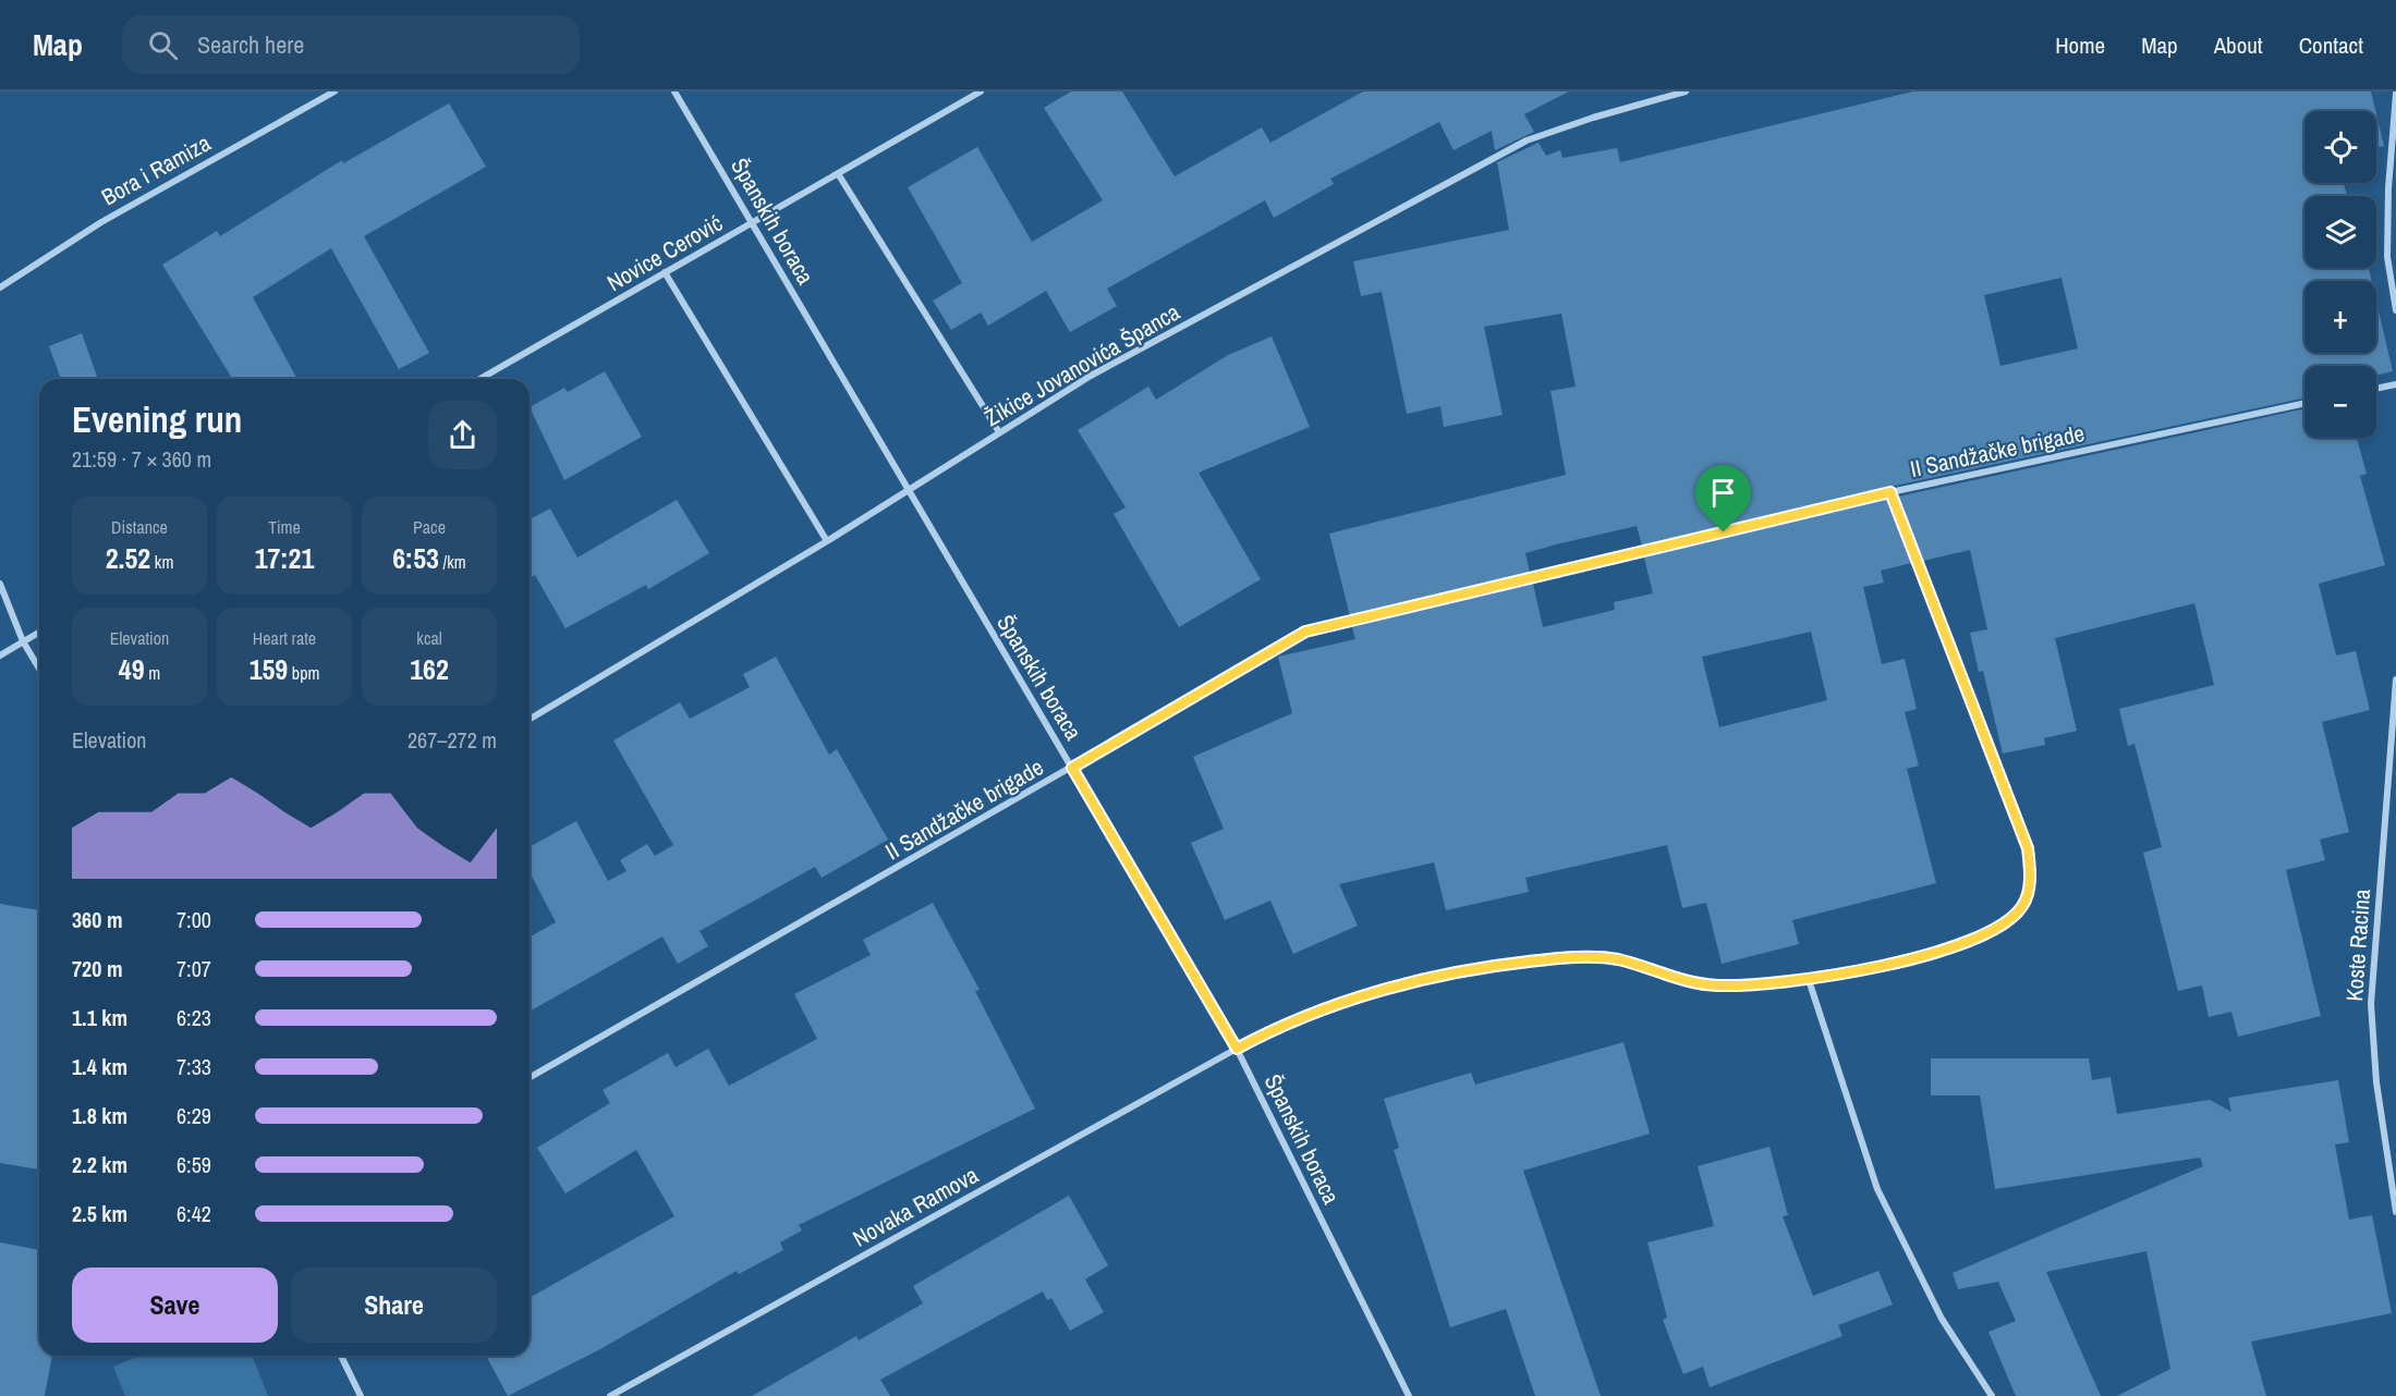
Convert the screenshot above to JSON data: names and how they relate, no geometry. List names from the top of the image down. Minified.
{"streets":{"street":["Bora i Ramiza","Španskih boraca","Novice Cerović","Žikice Jovanovića Španca","II Sandžačke brigade","Koste Racina","Novaka Ramova"]},"crossings":[["Španskih boraca","Novice Cerović"],["Španskih boraca","Žikice Jovanovića Španca"],["Španskih boraca","II Sandžačke brigade"],["Španskih boraca","Novaka Ramova"],["II Sandžačke brigade","Novaka Ramova"]],"page":{"header":"Map","search":"Search here","nav":["Home","Map","About","Contact"],"map_buttons":["+","−"],"heading":["Evening run","21:59 · 7 × 360 m"],"stats":[["Distance","2.52 km"],["Time","17:21"],["Pace","6:53 /km"],["Elevation","49 m"],["Heart rate","159 bpm"],["kcal","162"]],"chart":["Elevation","267–272 m"],"list":[{"name":"360 m","note":"7:00"},{"name":"720 m","note":"7:07"},{"name":"1.1 km","note":"6:23"},{"name":"1.4 km","note":"7:33"},{"name":"1.8 km","note":"6:29"},{"name":"2.2 km","note":"6:59"},{"name":"2.5 km","note":"6:42"}],"buttons":["Save","Share"]}}
